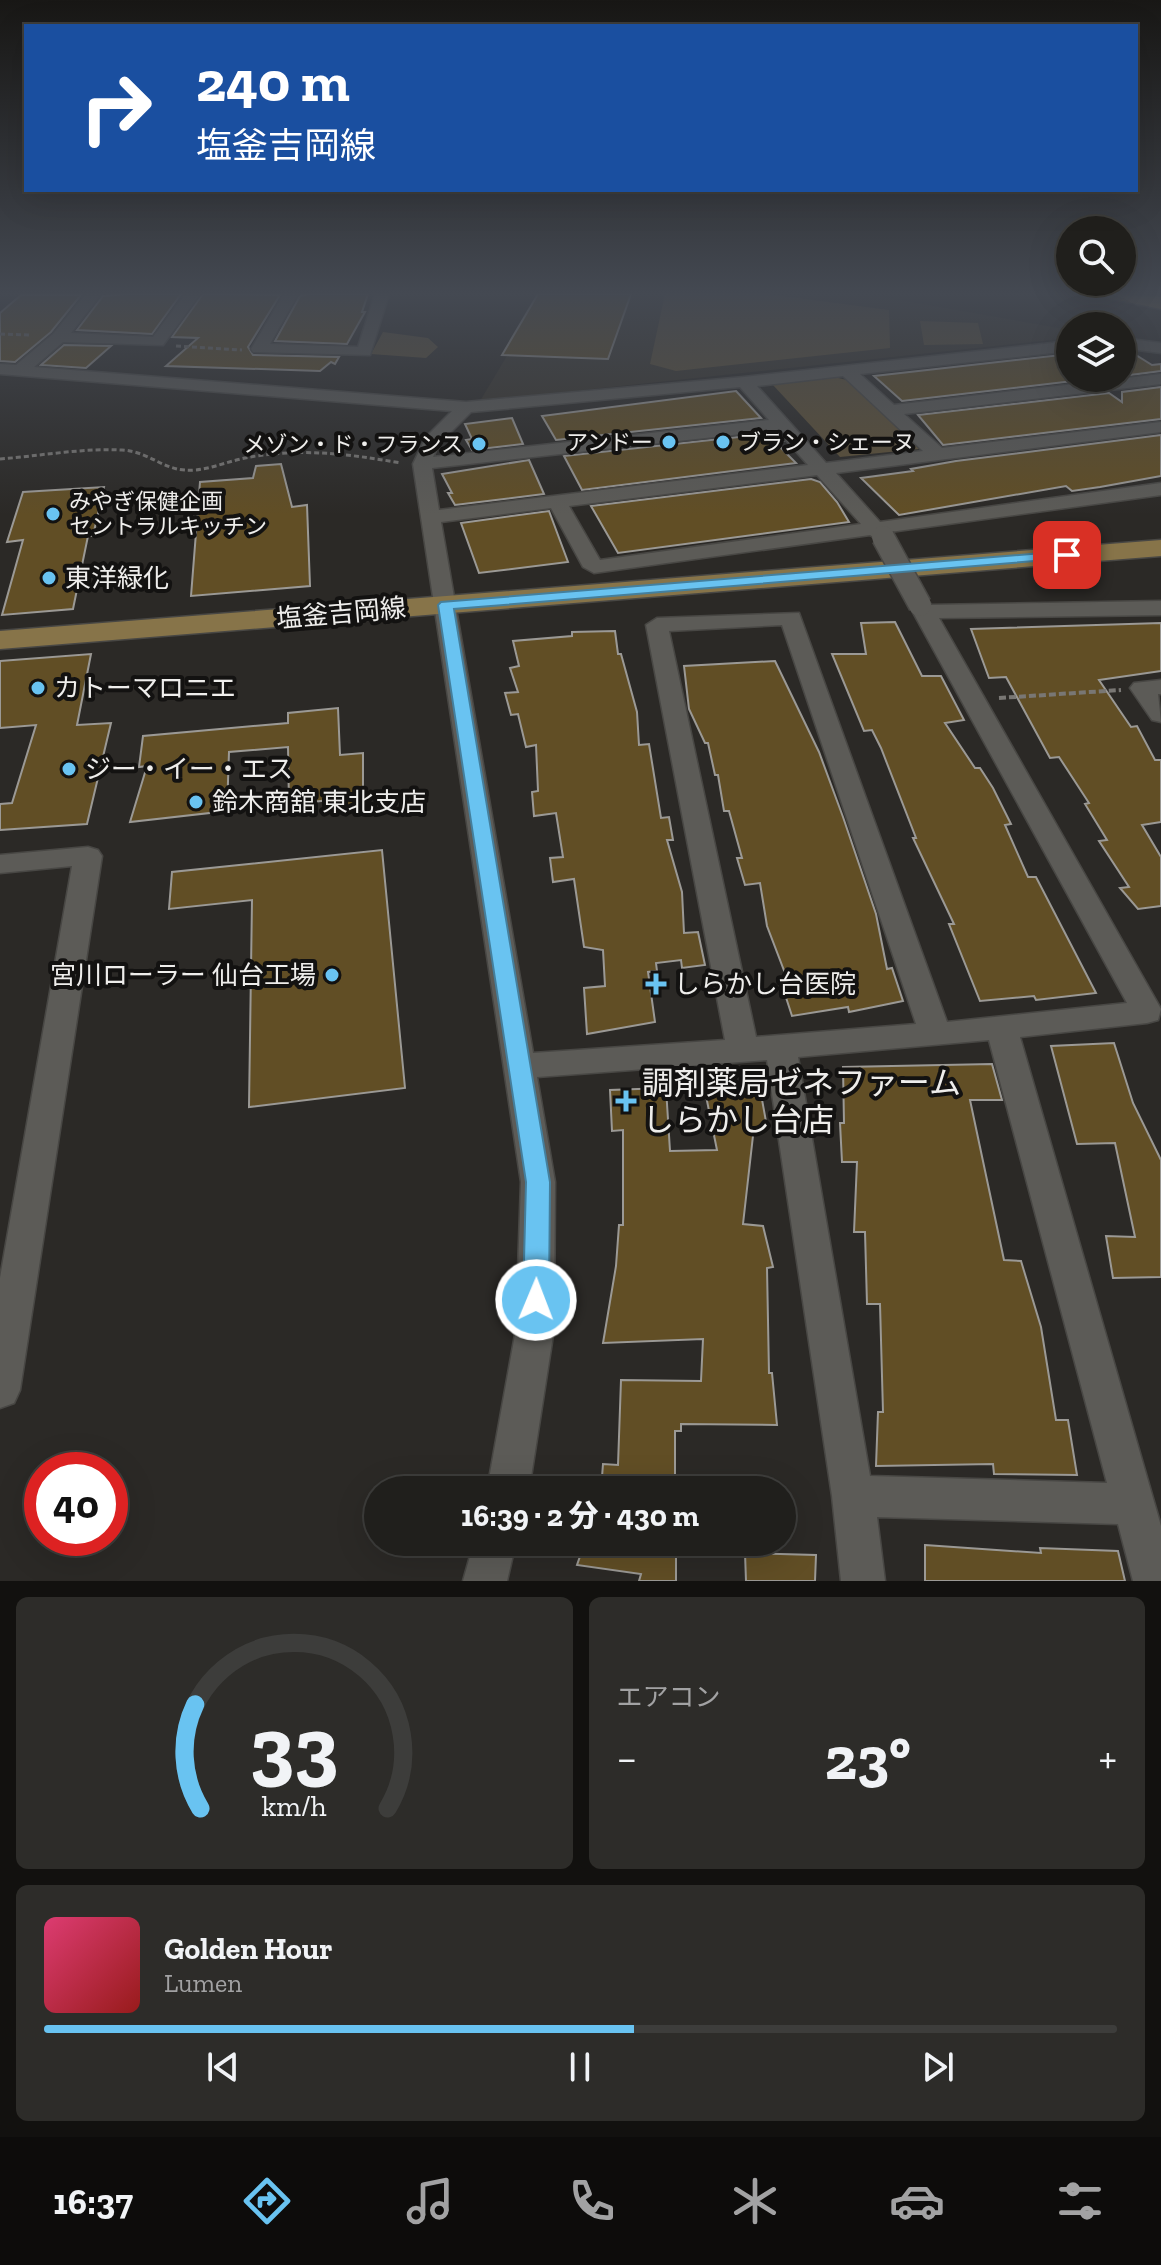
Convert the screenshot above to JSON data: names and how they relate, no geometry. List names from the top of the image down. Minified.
{"streets":{"main road":["塩釜吉岡線"]},"places":{"other":["アンドー","ブラン・シェーヌ","メゾン・ド・フランス","みやぎ保健企画 セントラルキッチン","東洋緑化","カトーマロニエ","ジー・イー・エス","鈴木商舘 東北支店","宮川ローラー 仙台工場"],"health":["しらかし台医院","調剤薬局ゼネファーム しらかし台店"]},"page":{"turn":["240 m","塩釜吉岡線"],"limit":"40","trip":"16:39 · 2 分 · 430 m","tile":"エアコン","heat":["−","23°","+"],"song":["Golden Hour","Lumen"],"tabs":"16:37","gauge":["33","km/h"]}}
